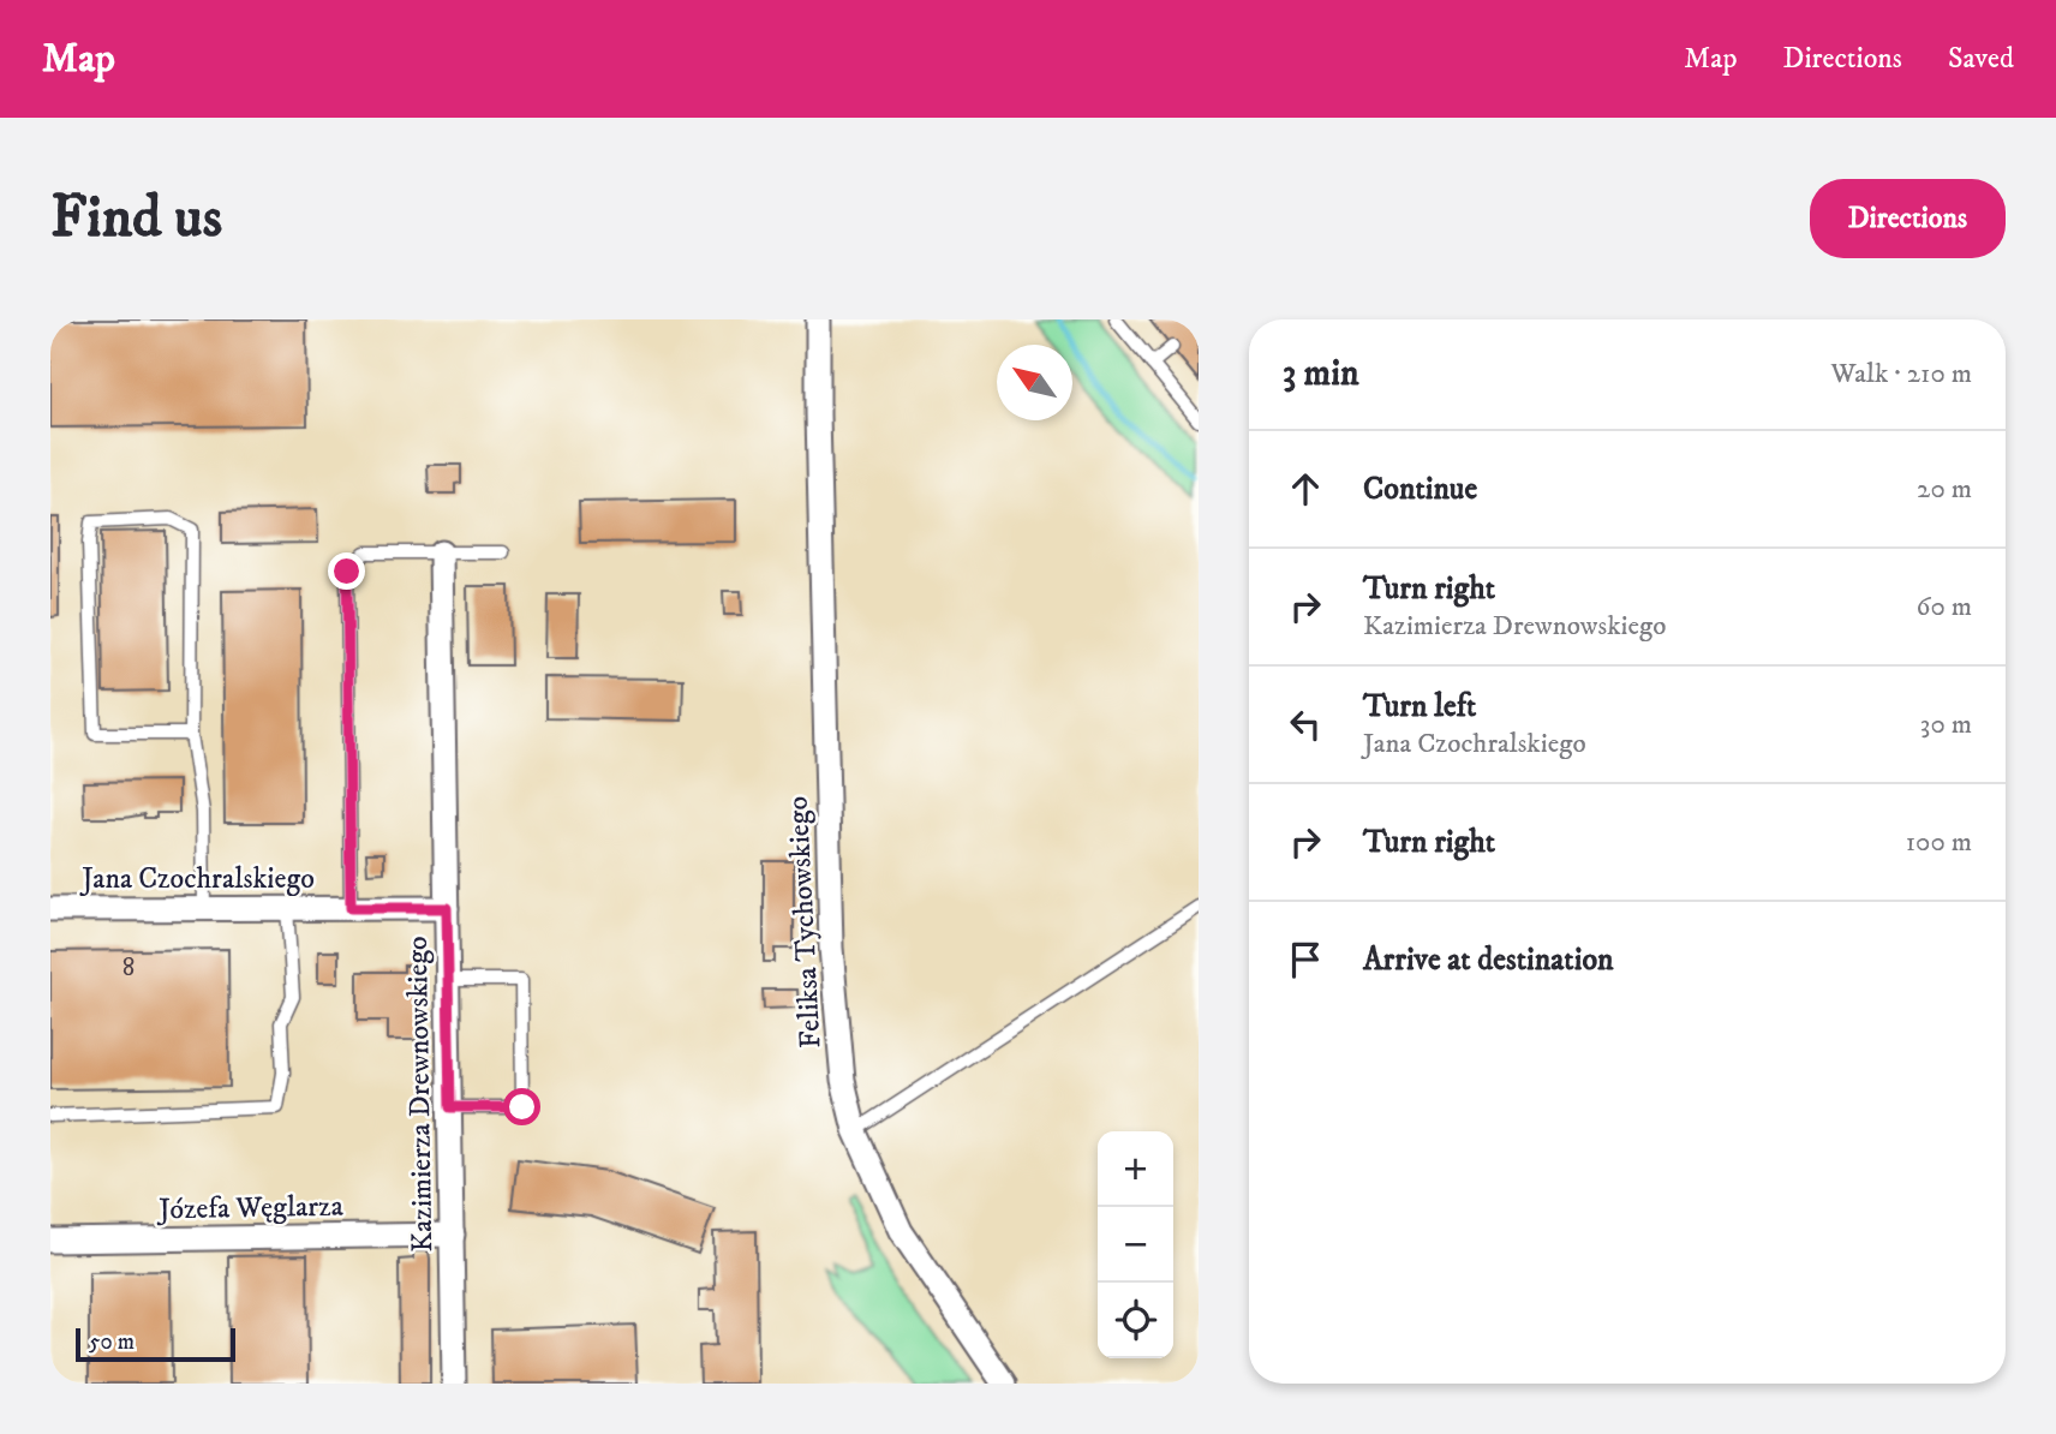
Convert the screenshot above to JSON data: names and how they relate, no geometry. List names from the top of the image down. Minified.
{"streets":{"street":["Jana Czochralskiego","Feliksa Tychowskiego","Kazimierza Drewnowskiego","Józefa Węglarza"]},"crossings":[["Jana Czochralskiego","Kazimierza Drewnowskiego"],["Kazimierza Drewnowskiego","Józefa Węglarza"]],"house_numbers":["8"],"scale_bar":"50 m","north":"top left","page":{"header":"Map","nav":["Map","Directions","Saved"],"buttons":"Directions","title":"Find us","heading":["3 min","Walk · 210 m"],"list":[["Continue","20 m"],["Turn right","Kazimierza Drewnowskiego","60 m"],["Turn left","Jana Czochralskiego","30 m"],["Turn right","100 m"],"Arrive at destination"],"map_buttons":["+","−"],"scale":"50 m"}}
